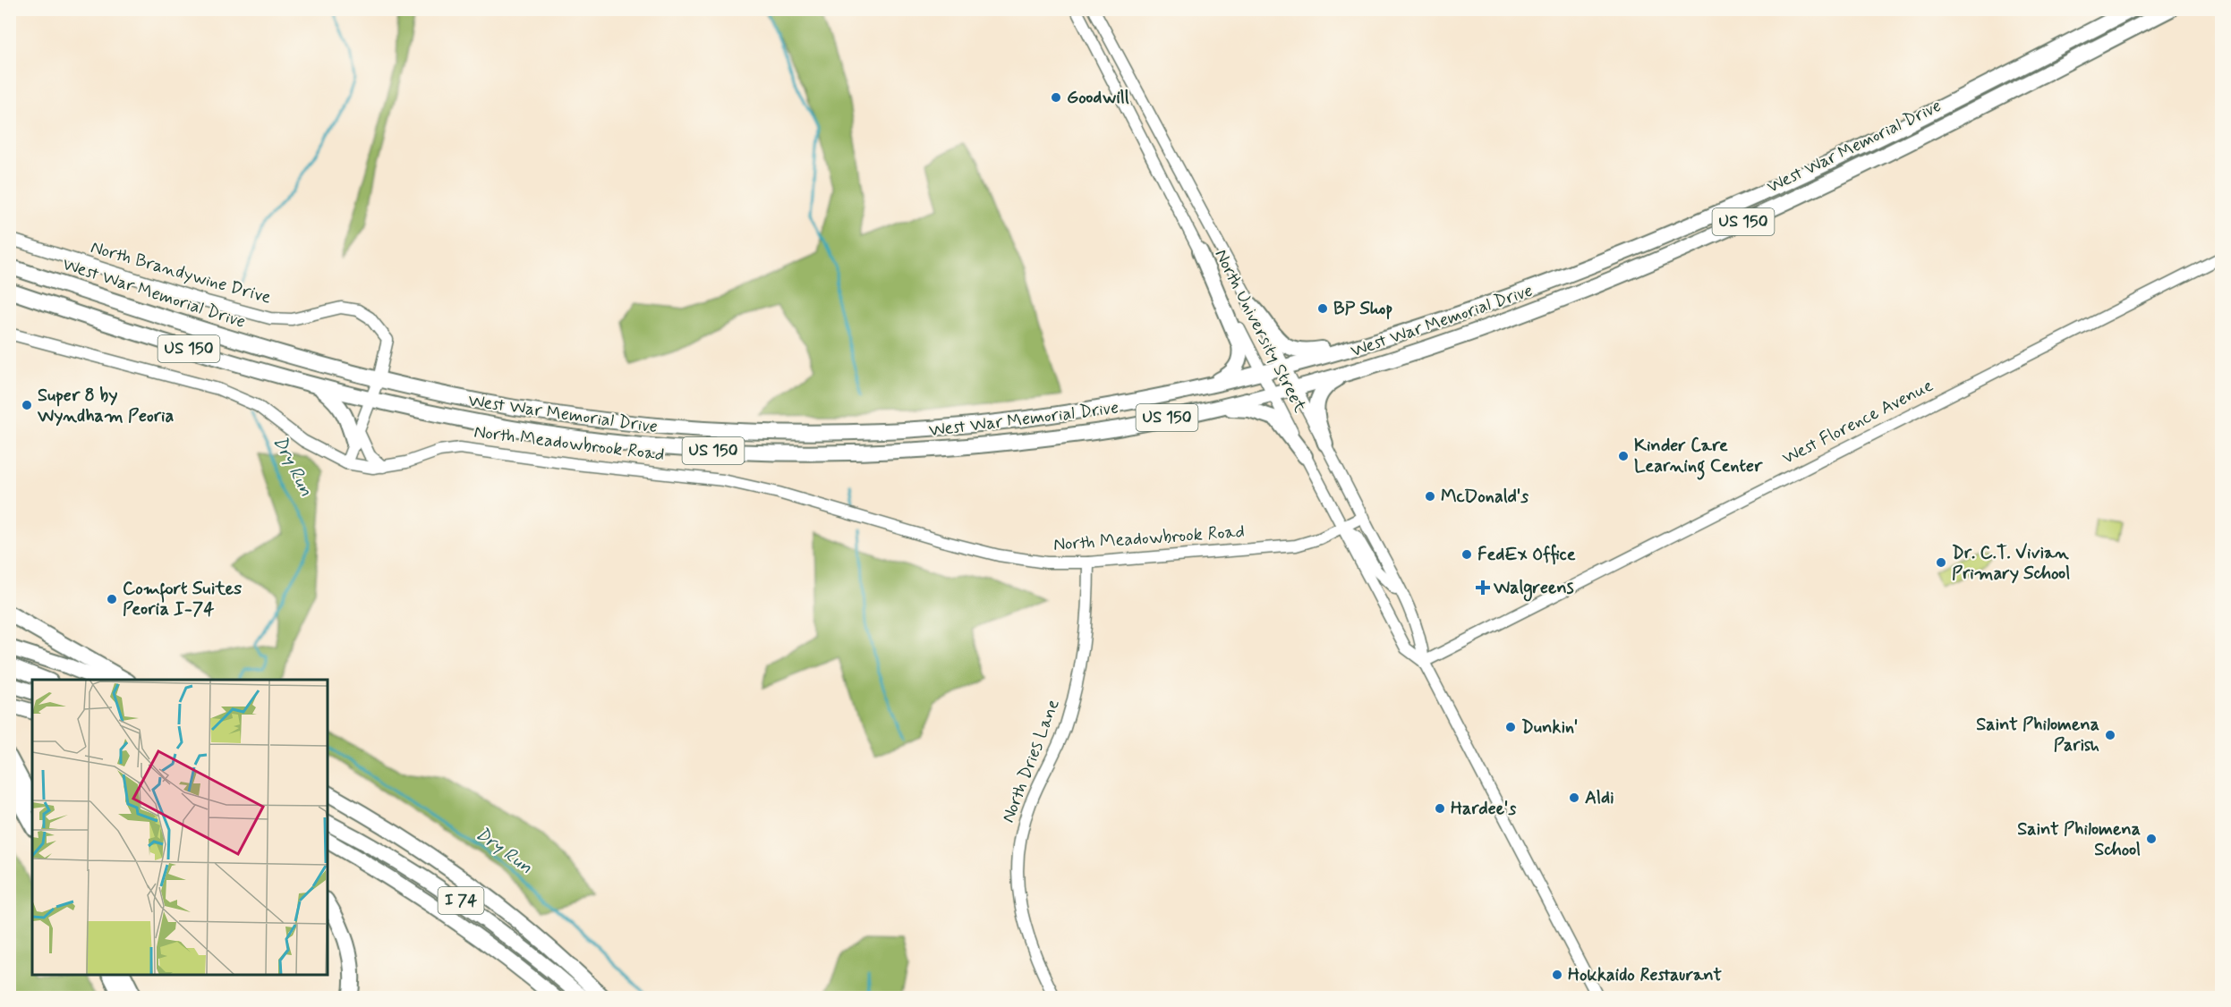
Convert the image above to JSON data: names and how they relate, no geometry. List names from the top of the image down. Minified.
{"streets":{"highway":["West War Memorial Drive","US 150","I 74"],"street":["North Brandywine Drive","North University Street","West Florence Avenue","North Meadowbrook Road","North Dries Lane"]},"crossings":[["West War Memorial Drive","North Brandywine Drive"],["West War Memorial Drive","North University Street"],["North University Street","West Florence Avenue"],["North University Street","North Meadowbrook Road"],["North Meadowbrook Road","North Dries Lane"]],"water":["Dry Run"],"places":{"other":["Goodwill","BP Shop","Super 8 by Wyndham Peoria","Kinder Care Learning Center","McDonald's","FedEx Office","Dr. C.T. Vivian Primary School","Comfort Suites Peoria I-74","Dunkin'","Saint Philomena Parish","Aldi","Hardee's","Saint Philomena School","Hokkaido Restaurant"],"health":["Walgreens"]}}
